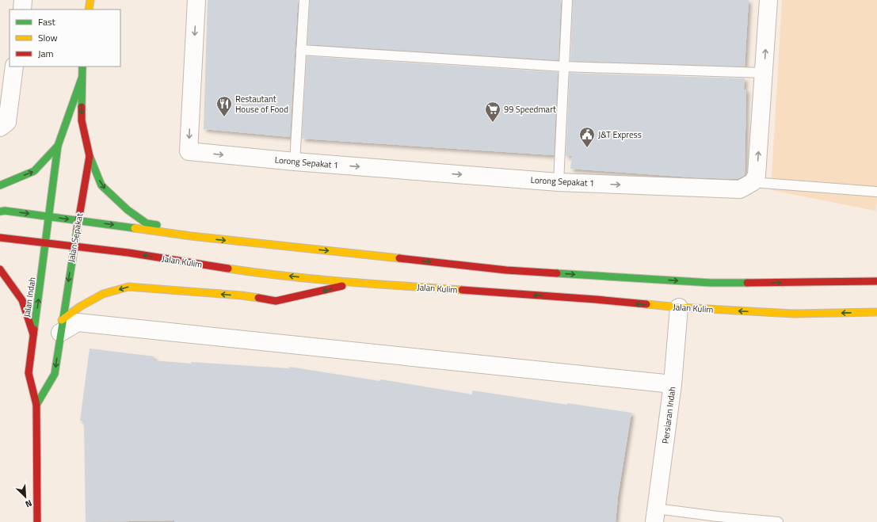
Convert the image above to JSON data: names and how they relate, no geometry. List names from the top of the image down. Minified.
{"streets":{"main road":["Jalan Sepakat","Jalan Kulim","Jalan Indah"],"street":["Lorong Sepakat 1","Persiaran Indah"]},"crossings":[["Jalan Sepakat","Jalan Kulim"],["Jalan Sepakat","Jalan Indah"],["Jalan Kulim","Jalan Indah"],["Jalan Kulim","Persiaran Indah"]],"one_way":["Lorong Sepakat 1","Jalan Sepakat"],"places":{"restaurant":["Restautant House of Food"],"supermarket":["99 Speedmart"],"public building":["J&T Express"]},"legend":["Fast","Slow","Jam"],"north":"bottom right"}
